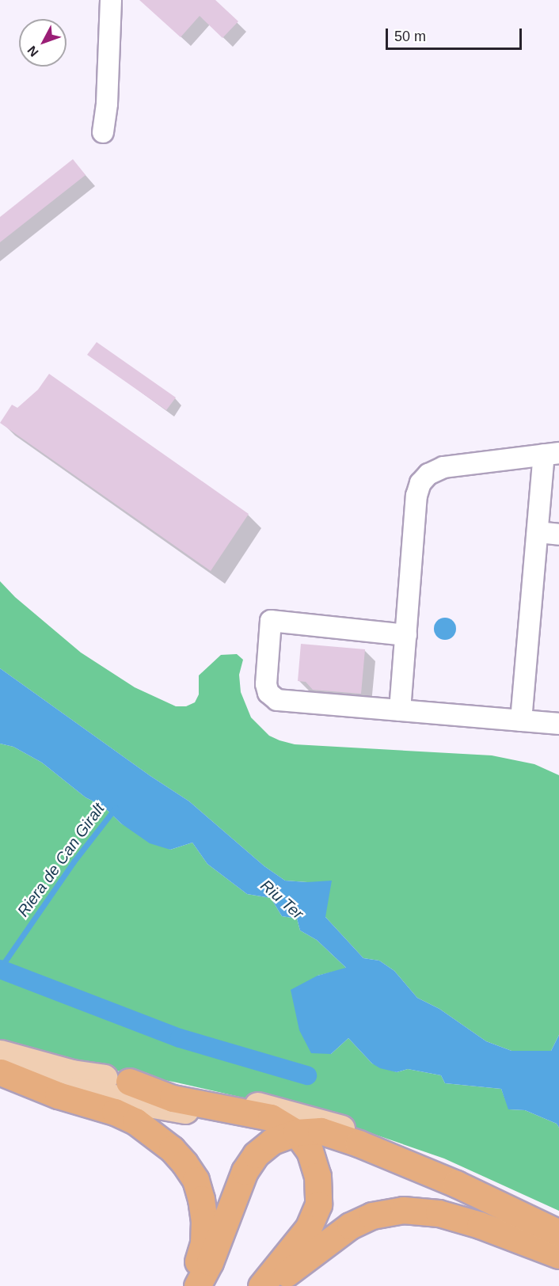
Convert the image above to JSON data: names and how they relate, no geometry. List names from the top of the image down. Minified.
{"water":["Riera de Can Giralt","Riu Ter"],"scale_bar":"50 m","north":"bottom left"}
